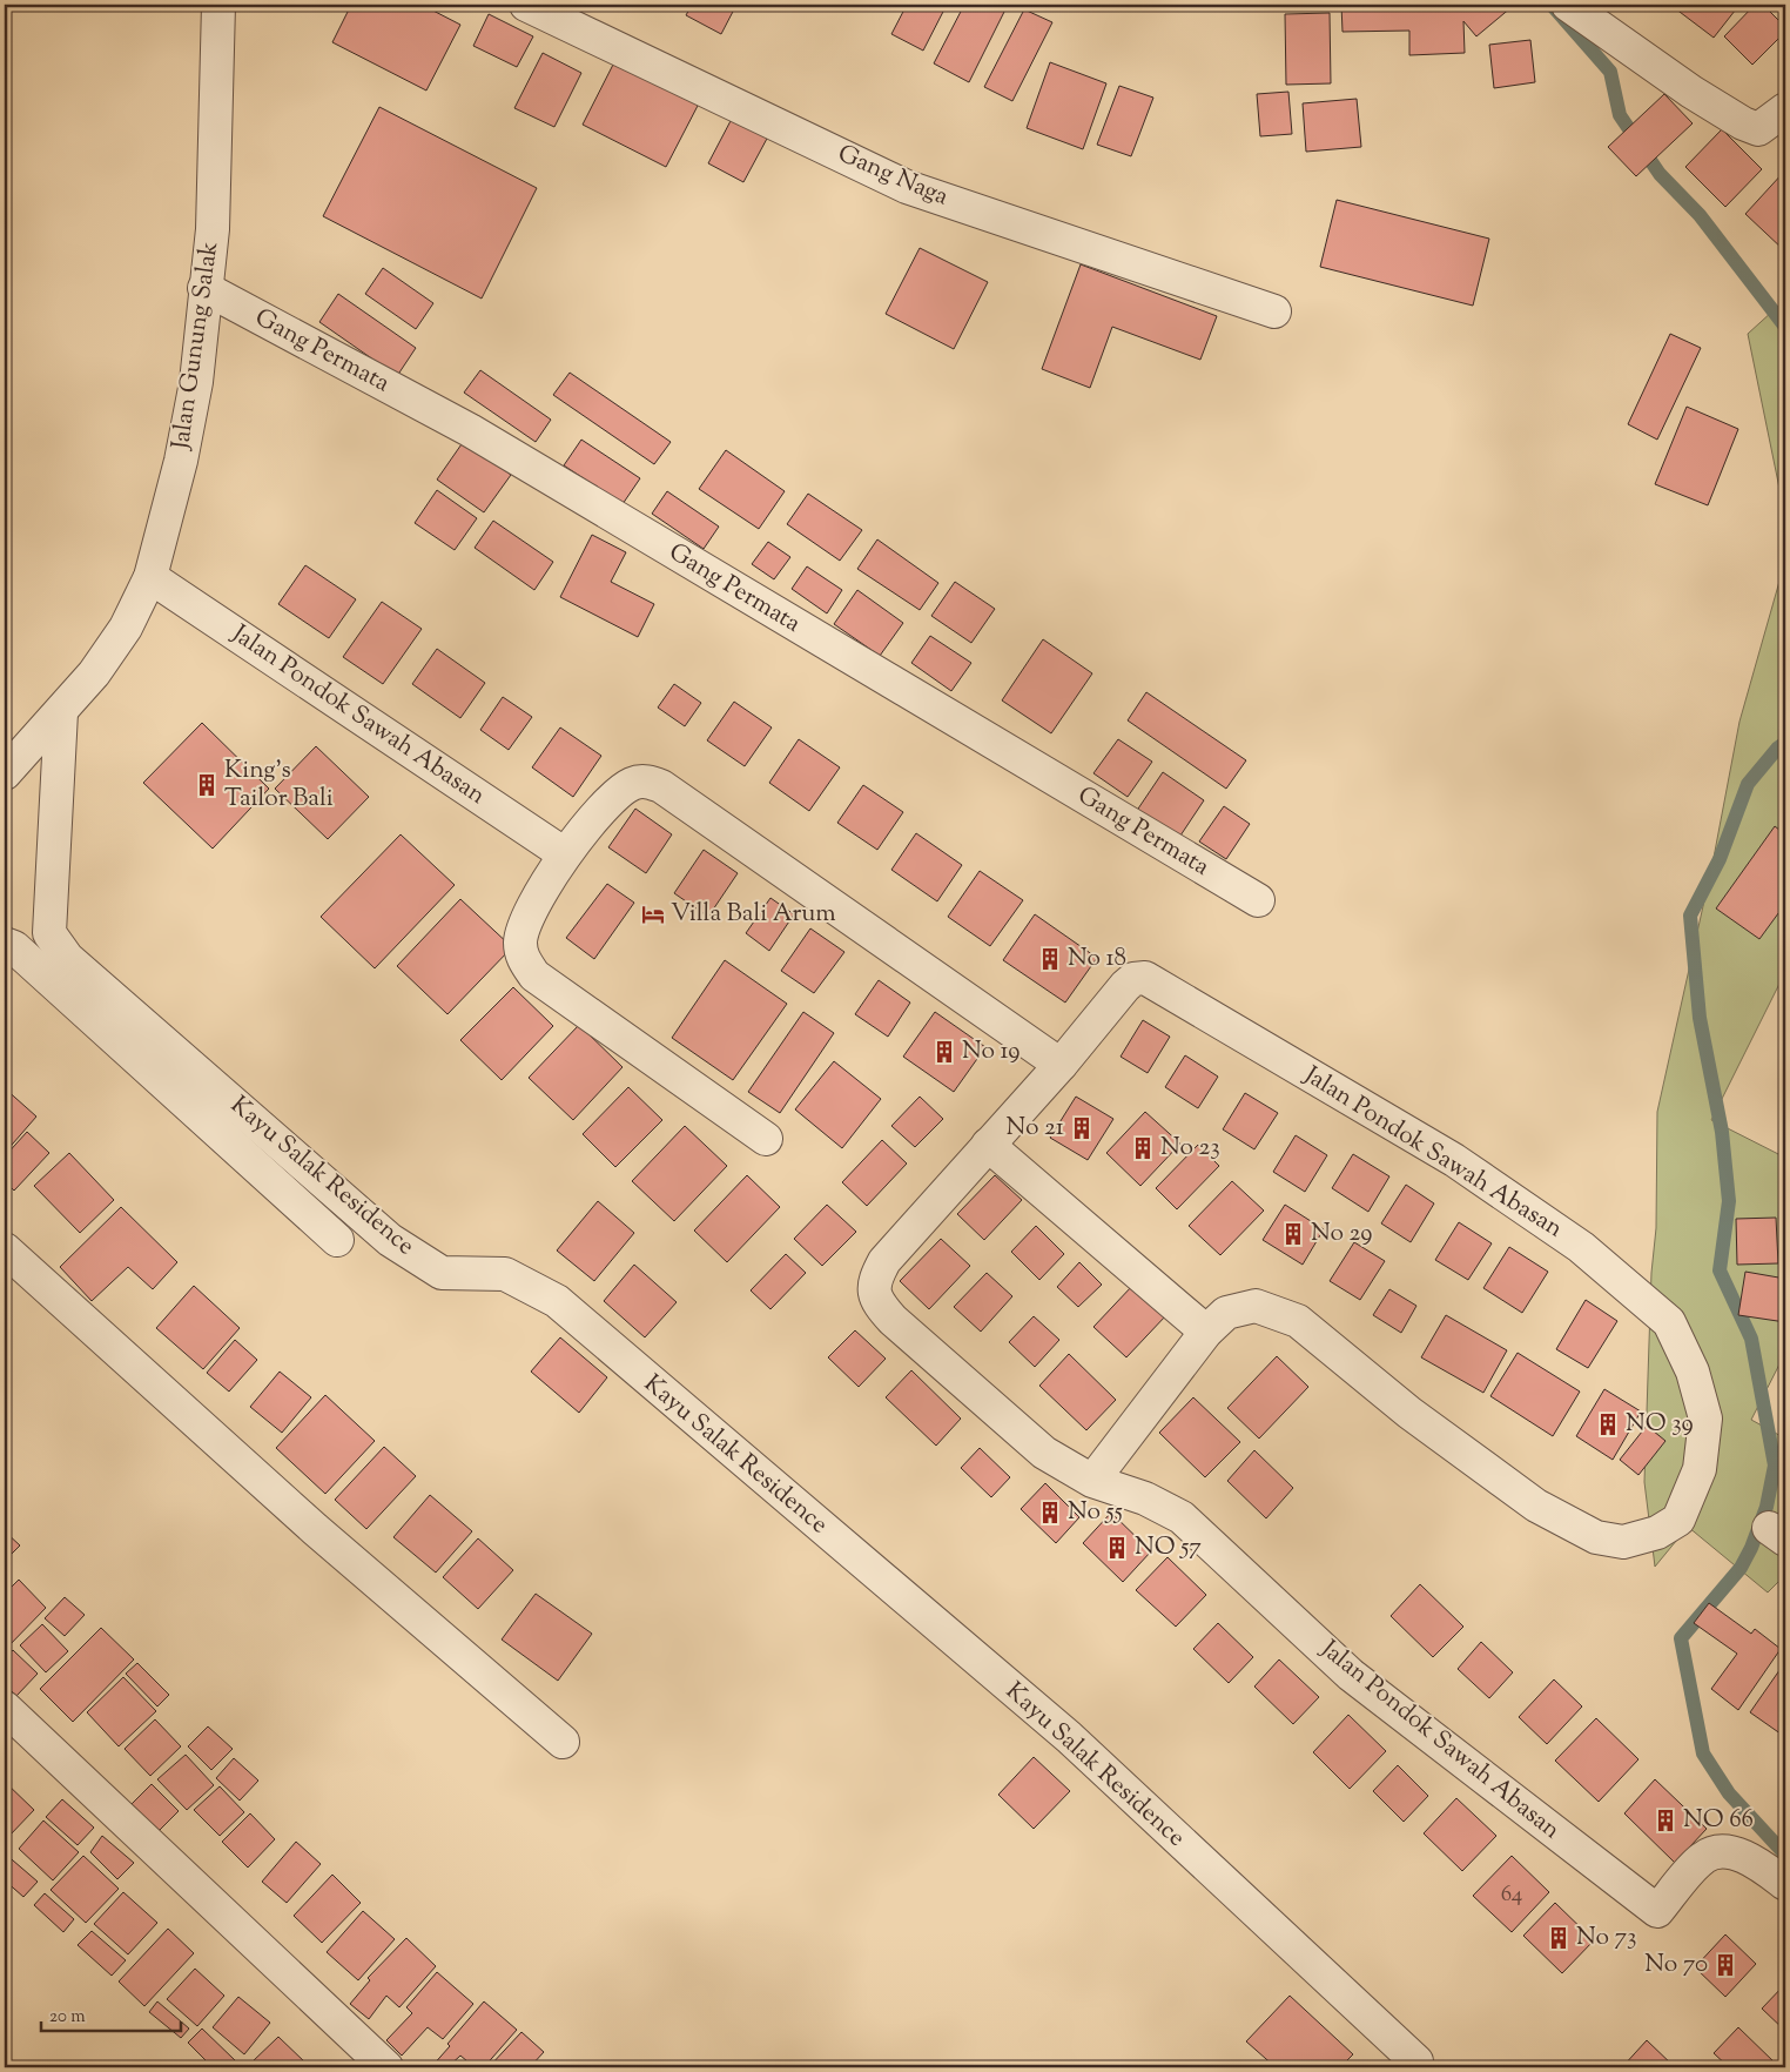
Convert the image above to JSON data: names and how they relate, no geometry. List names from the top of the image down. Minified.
{"streets":{"street":["Gang Naga","Jalan Gunung Salak","Gang Permata","Jalan Pondok Sawah Abasan","Kayu Salak Residence"]},"crossings":[["Jalan Gunung Salak","Gang Permata"],["Jalan Gunung Salak","Jalan Pondok Sawah Abasan"],["Jalan Gunung Salak","Kayu Salak Residence"]],"places":{"building":["King's Tailor Bali","No 18","No 19","No 21","No 23","No 29","NO 39","No 55","NO 57","NO 66","No 73","No 70"],"hotel":["Villa Bali Arum"]},"house_numbers":["64"],"scale_bar":"20 m"}
